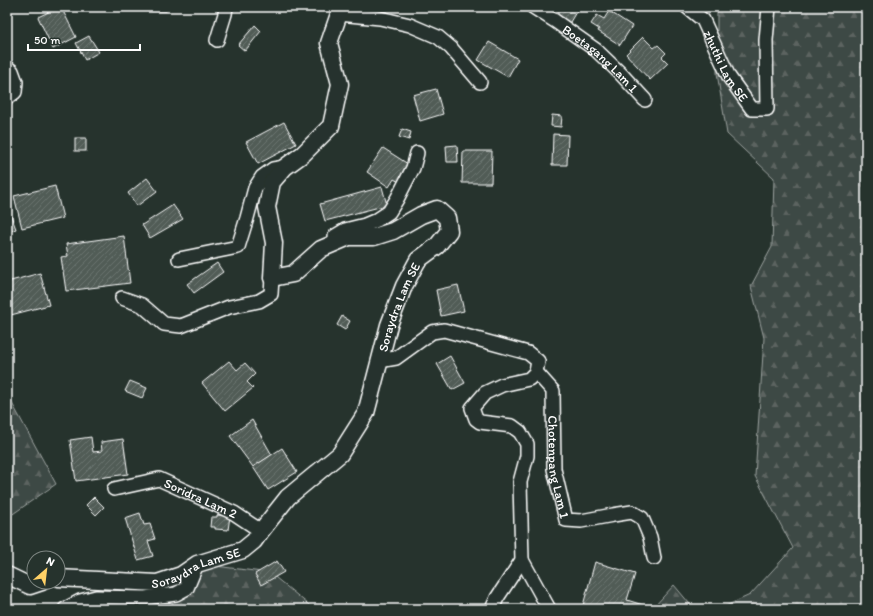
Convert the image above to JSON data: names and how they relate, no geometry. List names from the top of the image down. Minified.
{"streets":{"street":["Boetagang Lam 1","zhuthi Lam SE","Soraydra Lam SE","Chotenpang Lam 1","Soridra Lam 2"]},"crossings":[["Soraydra Lam SE","Soridra Lam 2"]],"scale_bar":"50 m","north":"top right"}
